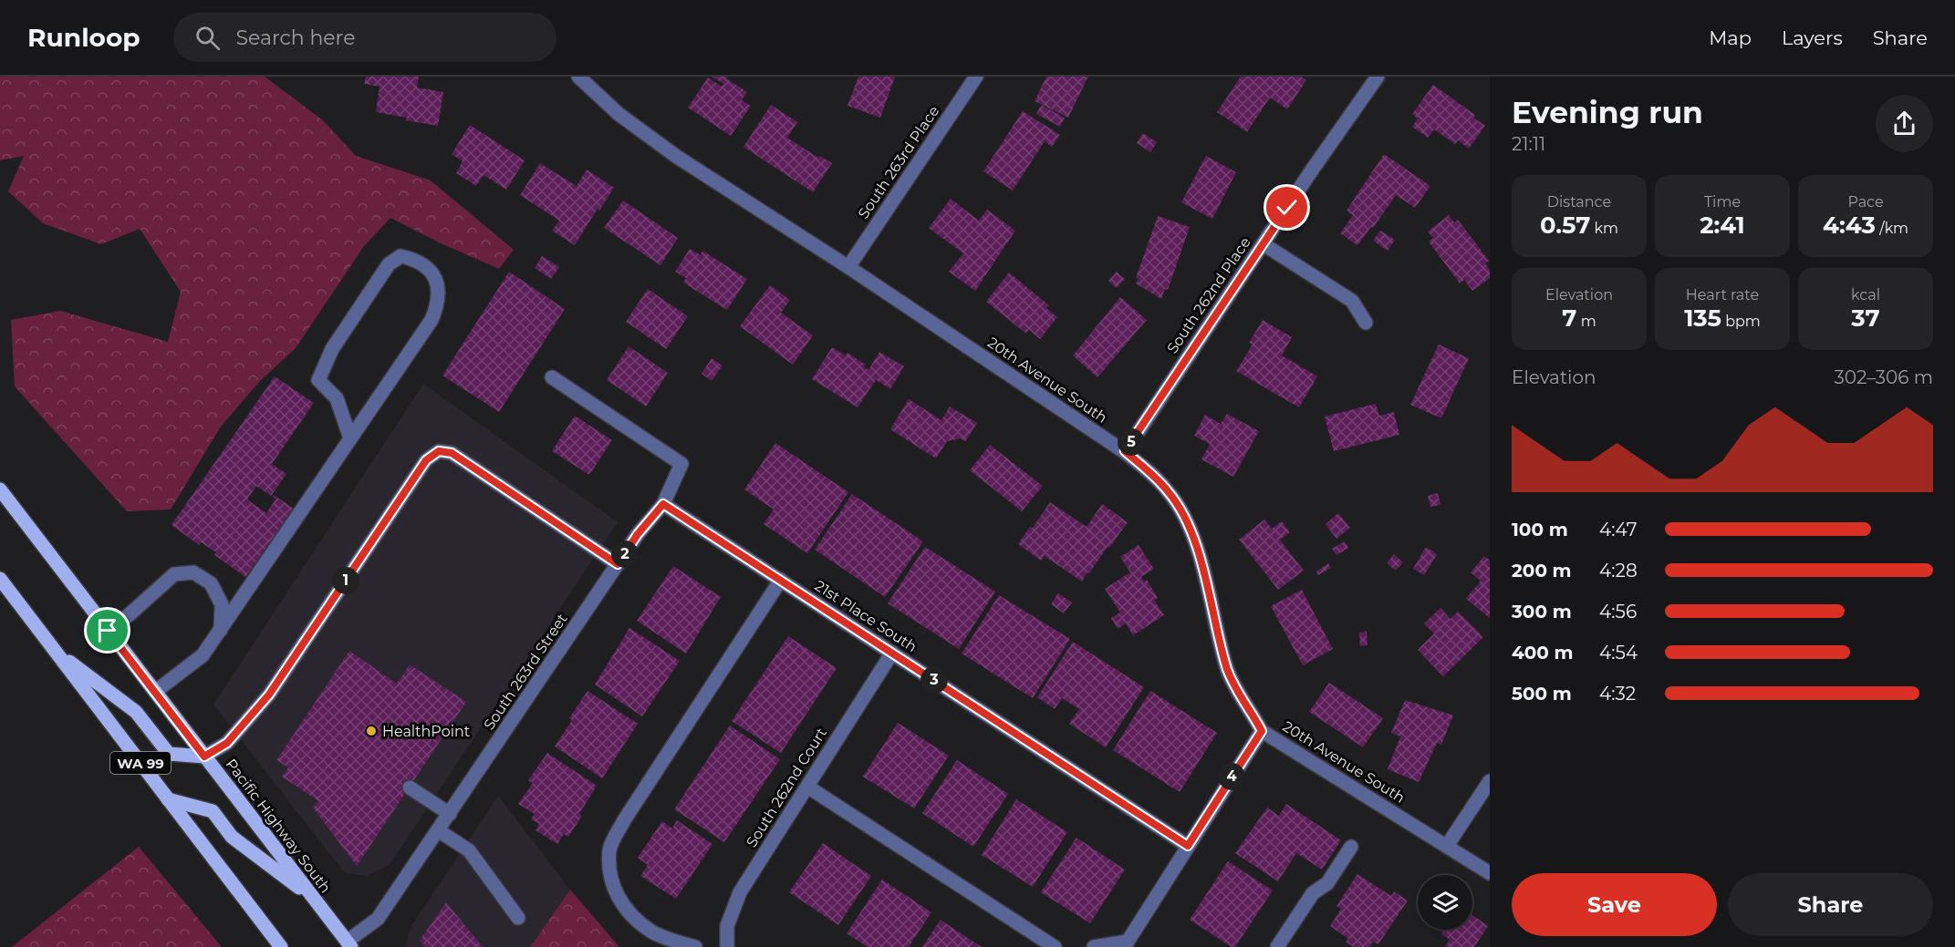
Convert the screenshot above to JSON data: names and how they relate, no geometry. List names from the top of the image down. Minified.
{"streets":{"main road":["WA 99","Pacific Highway South"],"street":["South 263rd Place","South 262nd Place","20th Avenue South","21st Place South","South 263rd Street","South 262nd Court"]},"crossings":[["South 263rd Place","20th Avenue South"],["South 262nd Place","20th Avenue South"],["21st Place South","South 263rd Street"],["21st Place South","South 262nd Court"],["South 263rd Street","Pacific Highway South"]],"places":["HealthPoint"],"page":{"header":"Runloop","search":"Search here","nav":["Map","Layers","Share"],"heading":["Evening run","21:11"],"stats":[["Distance","0.57 km"],["Time","2:41"],["Pace","4:43 /km"],["Elevation","7 m"],["Heart rate","135 bpm"],["kcal","37"]],"chart":["Elevation","302–306 m"],"pins":["5","2","1","3","4"],"list":[{"name":"100 m","note":"4:47"},{"name":"200 m","note":"4:28"},{"name":"300 m","note":"4:56"},{"name":"400 m","note":"4:54"},{"name":"500 m","note":"4:32"}],"buttons":["Save","Share"]}}
